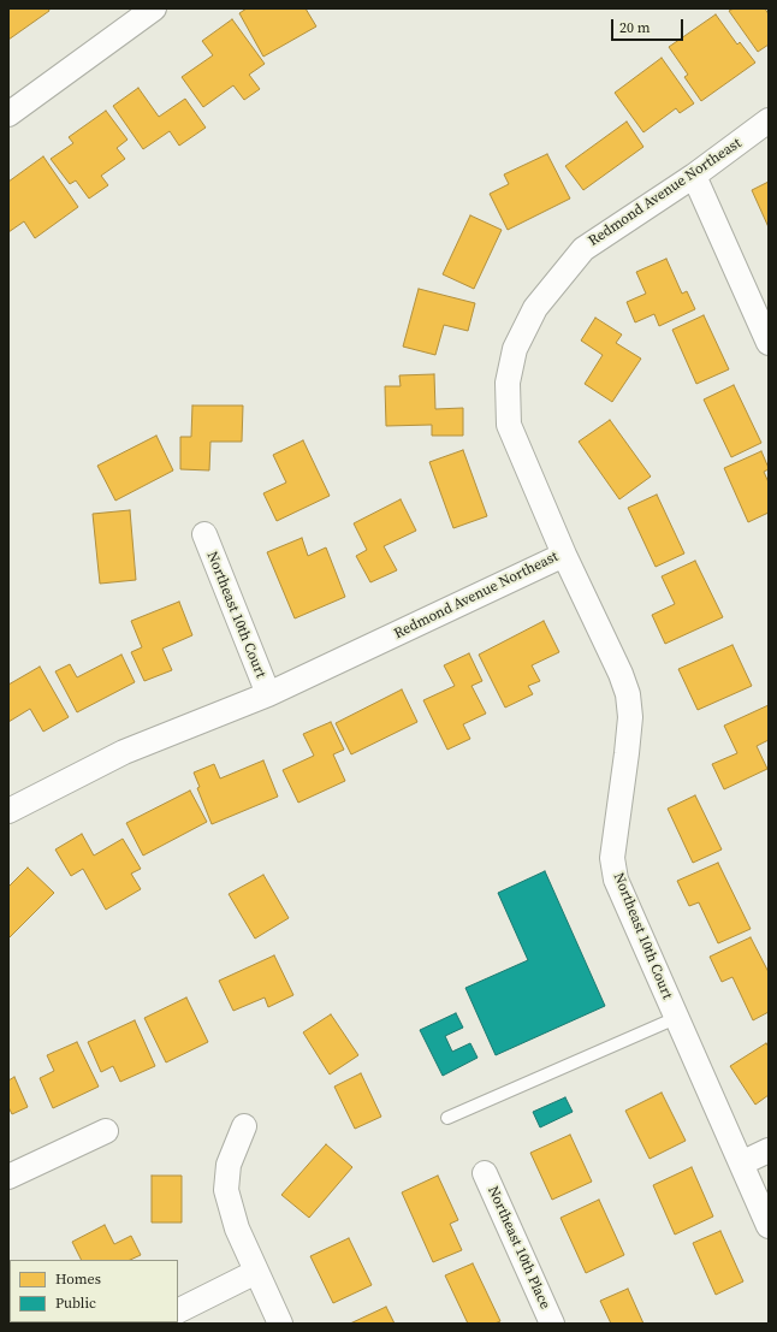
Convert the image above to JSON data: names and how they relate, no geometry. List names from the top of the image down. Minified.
{"streets":{"street":["Redmond Avenue Northeast","Northeast 10th Court","Northeast 10th Place"]},"crossings":[["Redmond Avenue Northeast","Northeast 10th Court"]],"legend":["Homes","Public"],"scale_bar":"20 m"}
